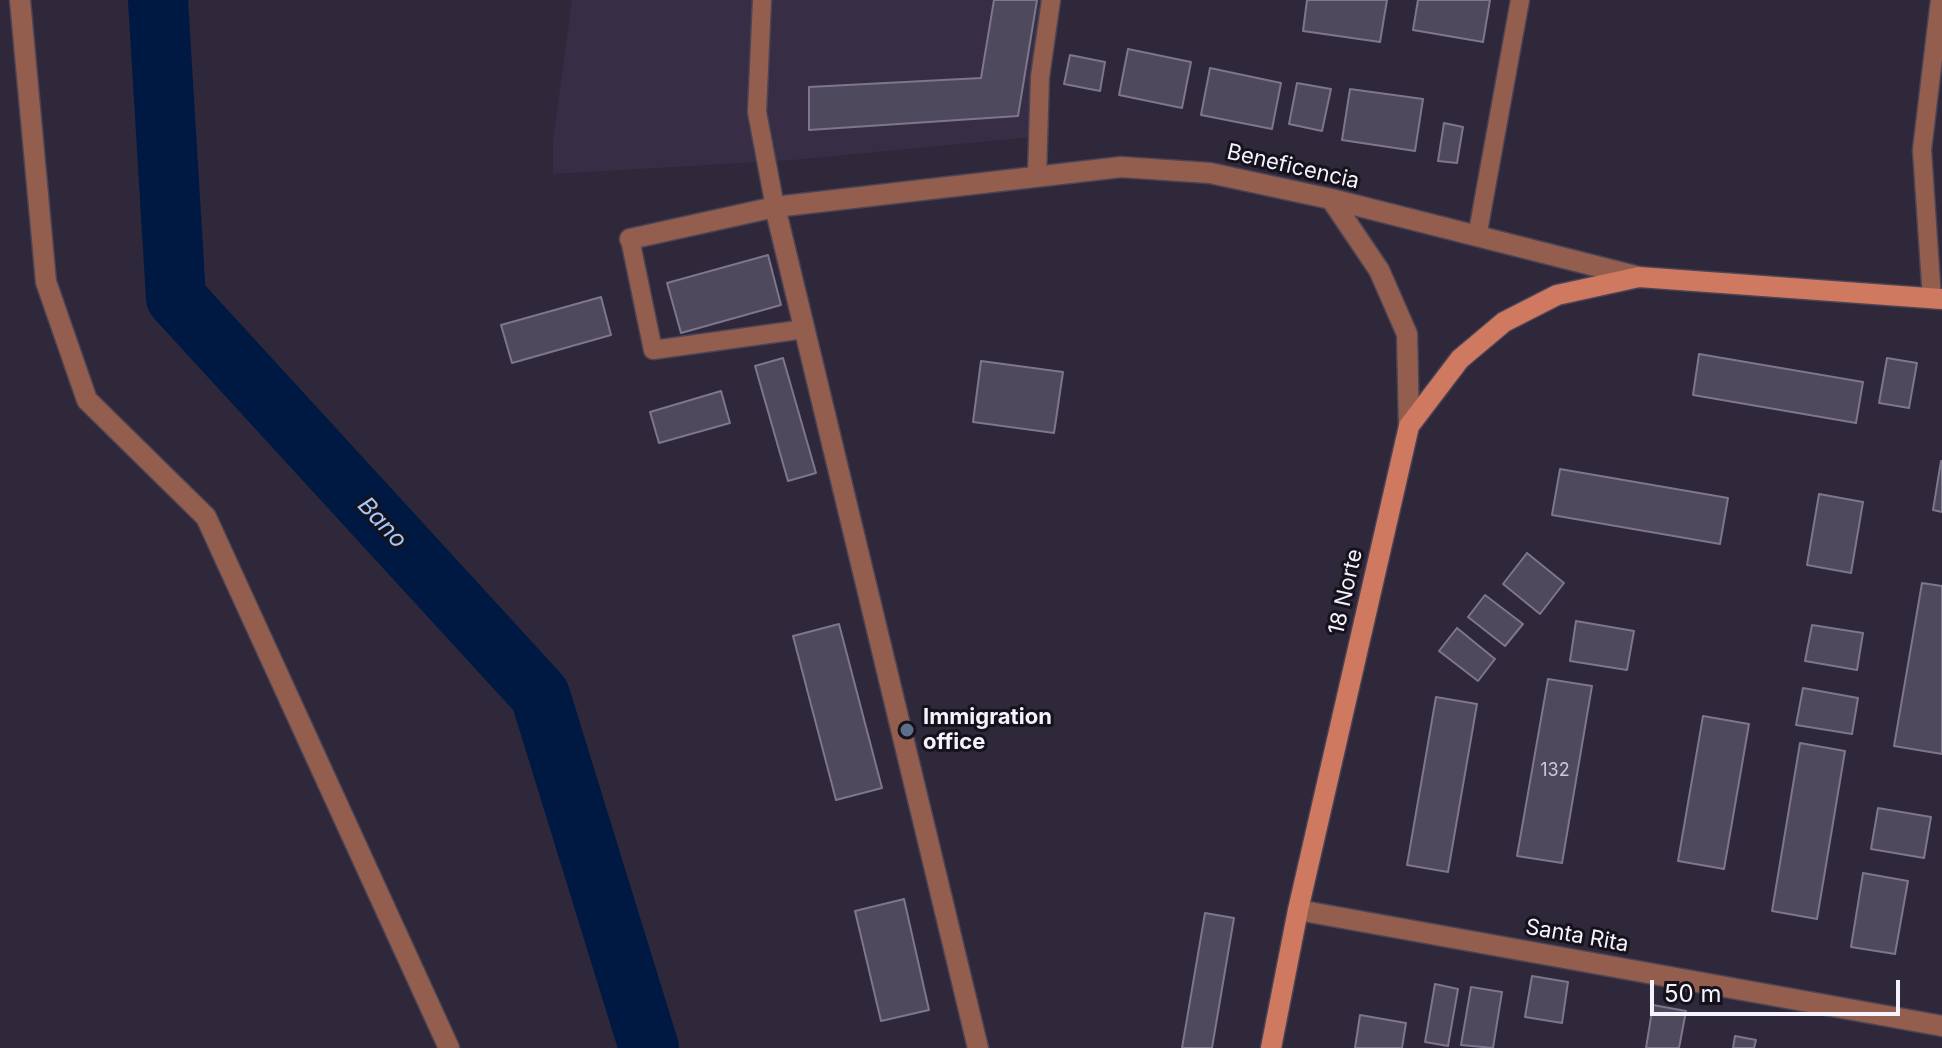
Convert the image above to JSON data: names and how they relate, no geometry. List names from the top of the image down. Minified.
{"streets":{"main road":["Beneficencia","18 Norte"],"street":["Santa Rita"]},"crossings":[["Beneficencia","18 Norte"],["18 Norte","Santa Rita"]],"water":["Bano"],"places":["Immigration office"],"house_numbers":["132"],"scale_bar":"50 m"}
